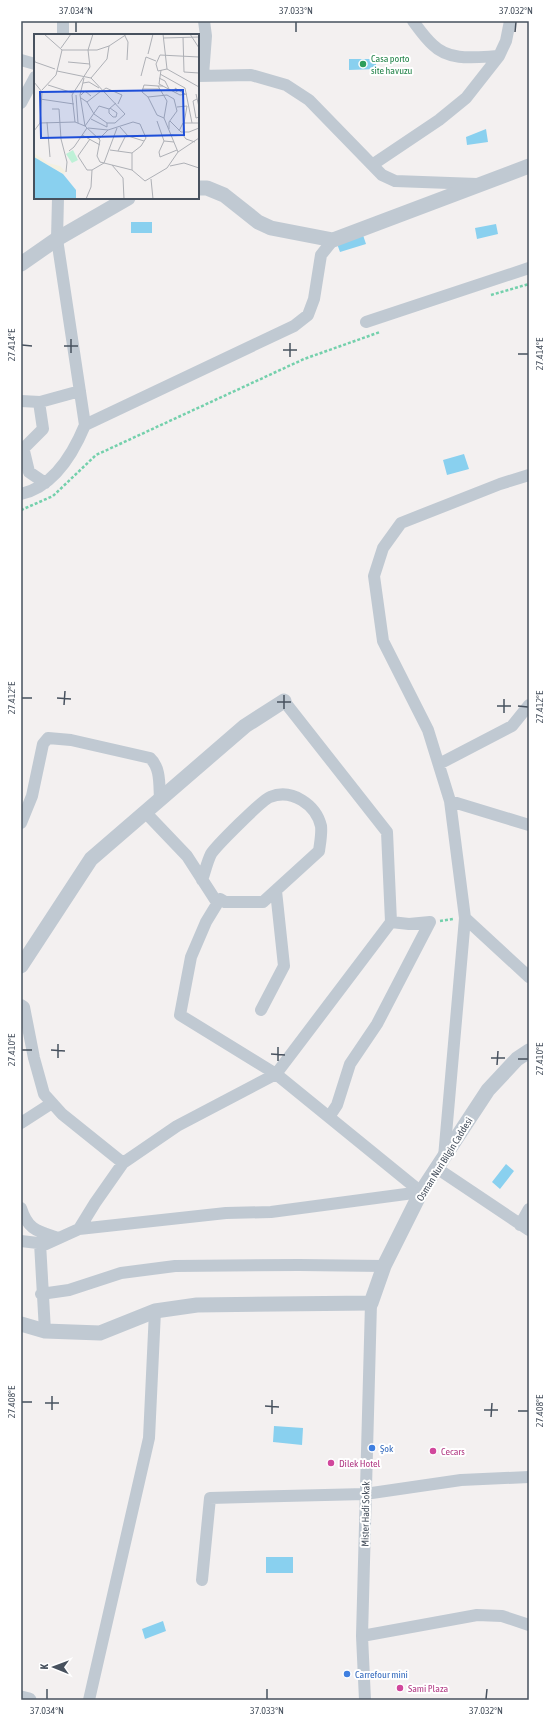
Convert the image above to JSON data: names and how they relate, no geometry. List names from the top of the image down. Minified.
{"streets":{"street":["Osman Nuri Bilgin Caddesi","Mister Hadi Sokak"]},"crossings":[["Osman Nuri Bilgin Caddesi","Mister Hadi Sokak"]],"places":["Casa porto site havuzu","Şok","Cecars","Dilek Hotel","Carrefour mini","Sami Plaza"],"north":"left","coordinates":["37.034°N","37.033°N","37.032°N","27.414°E","27.412°E","27.410°E","27.408°E"]}
